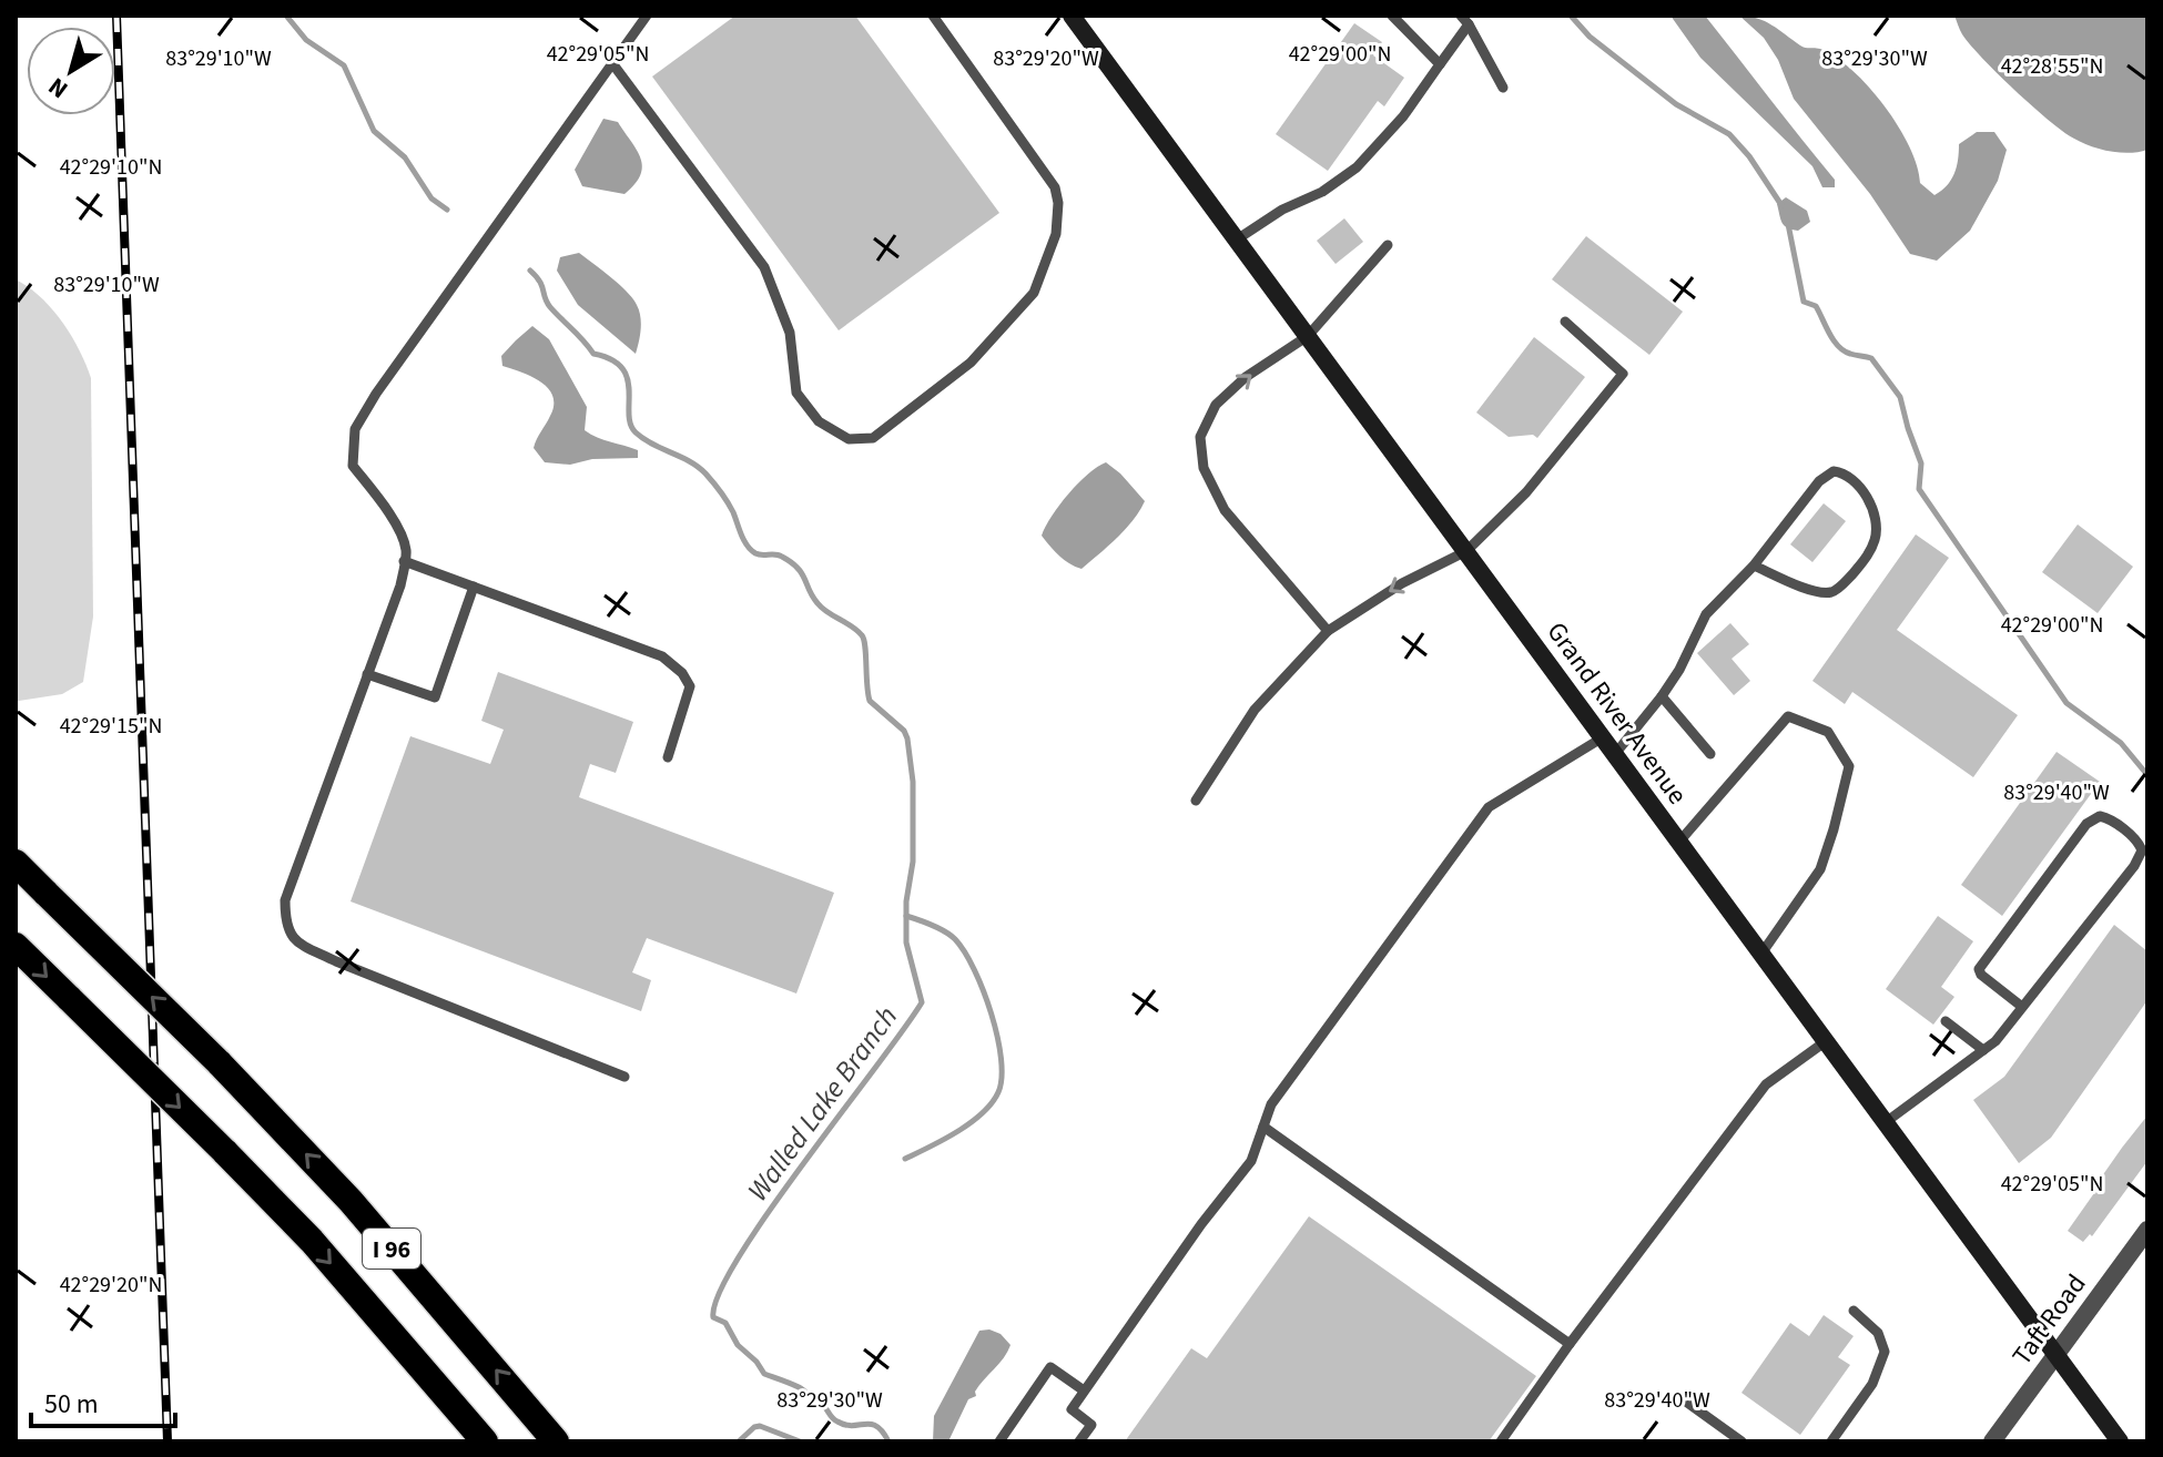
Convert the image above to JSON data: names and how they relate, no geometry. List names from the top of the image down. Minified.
{"streets":{"highway":["I 96"],"main road":["Grand River Avenue"],"street":["Taft Road"]},"crossings":[["Grand River Avenue","Taft Road"]],"water":["Walled Lake Branch"],"scale_bar":"50 m","north":"bottom left","coordinates":["42°29'05\"N","42°29'00\"N","83°29'10\"W","83°29'20\"W","83°29'30\"W","42°28'55\"N","42°29'10\"N","42°29'15\"N","83°29'40\"W","42°29'20\"N"]}
